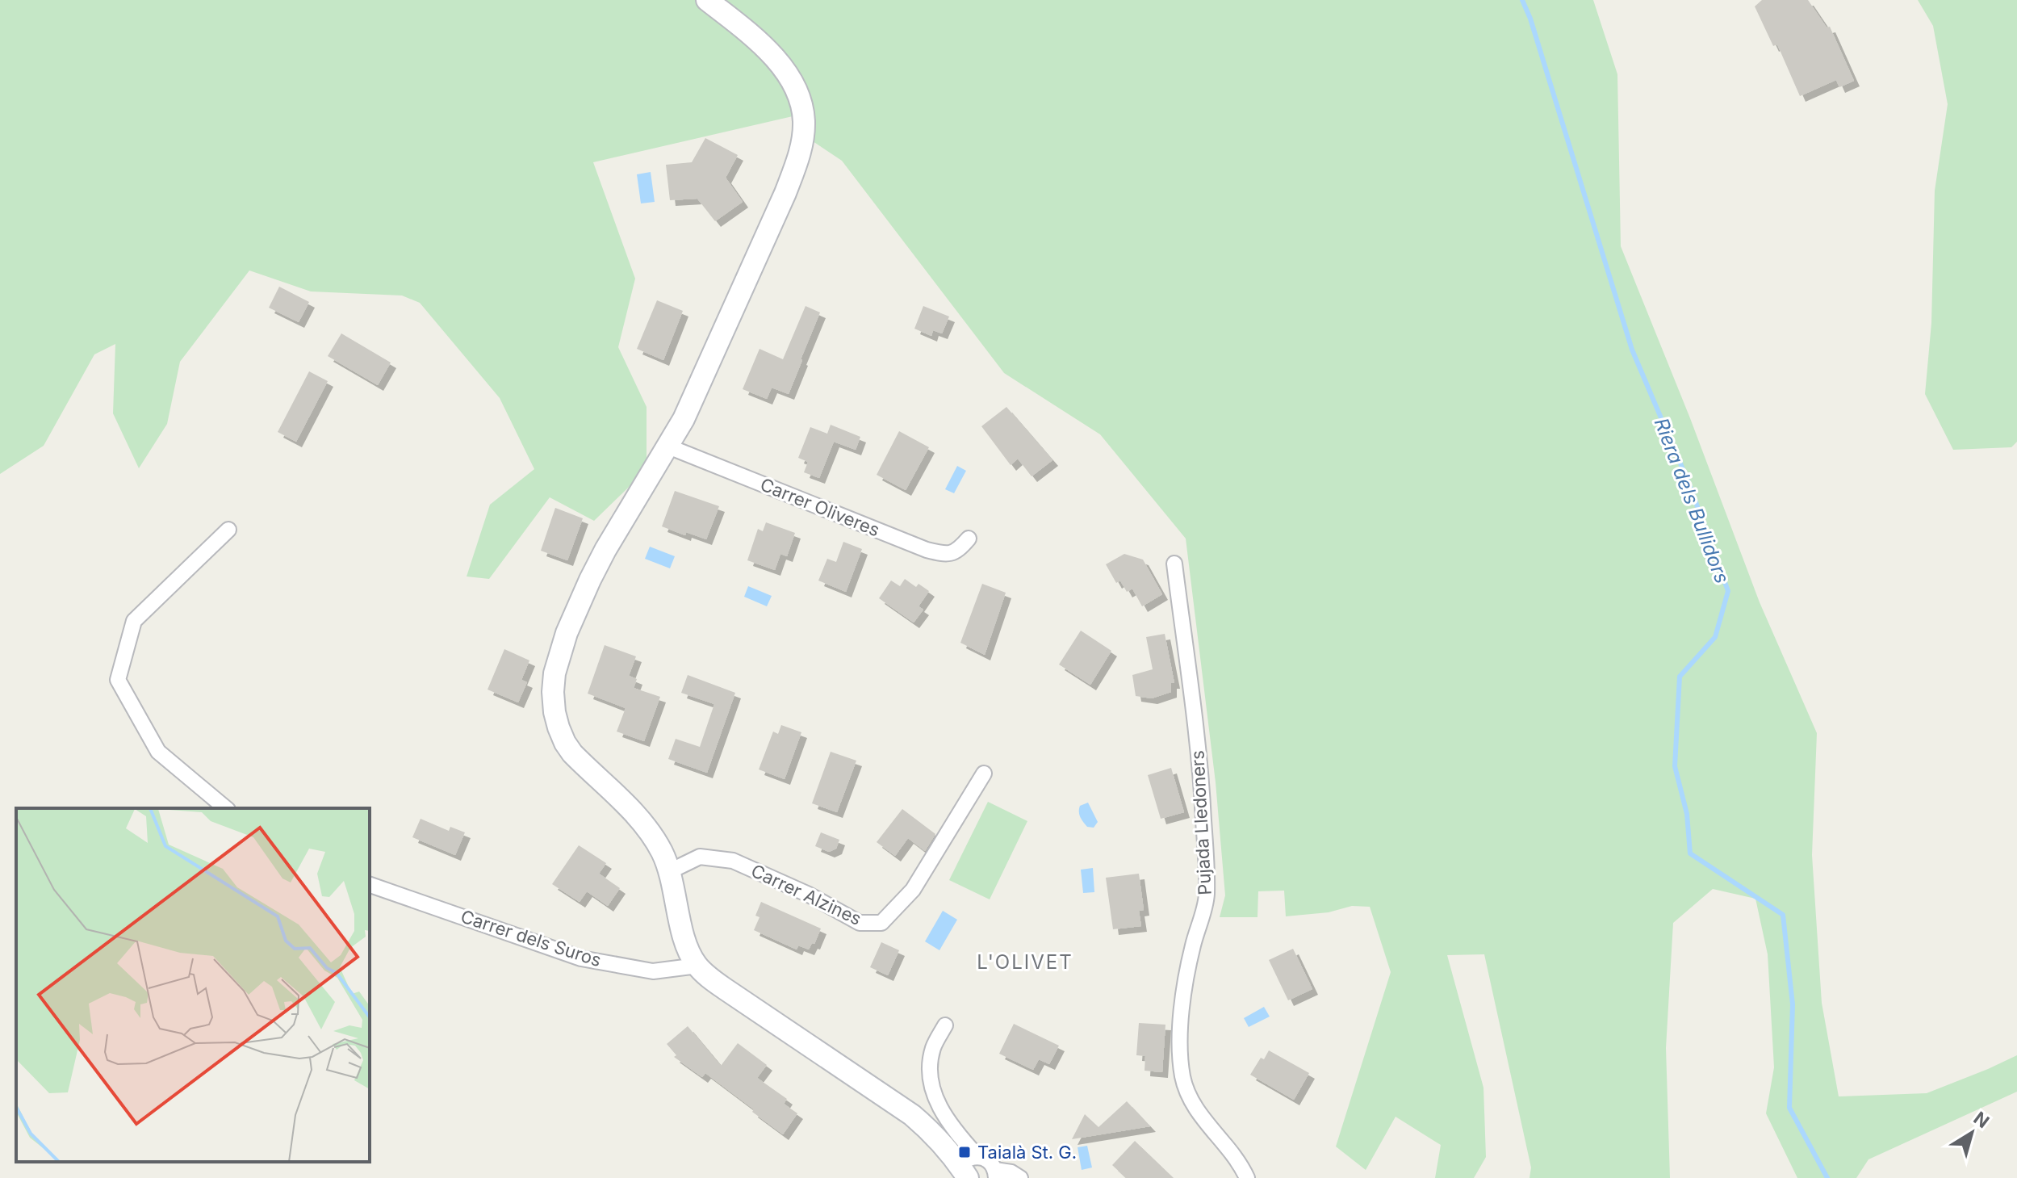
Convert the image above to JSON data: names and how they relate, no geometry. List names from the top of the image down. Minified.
{"streets":{"street":["Carrer Oliveres","Pujada Lledoners","Carrer Alzines","Carrer dels Suros"]},"districts":["L'OLIVET"],"water":["Riera dels Bullidors"],"places":{"transit":["Taialà St. G."]},"north":"top right"}
